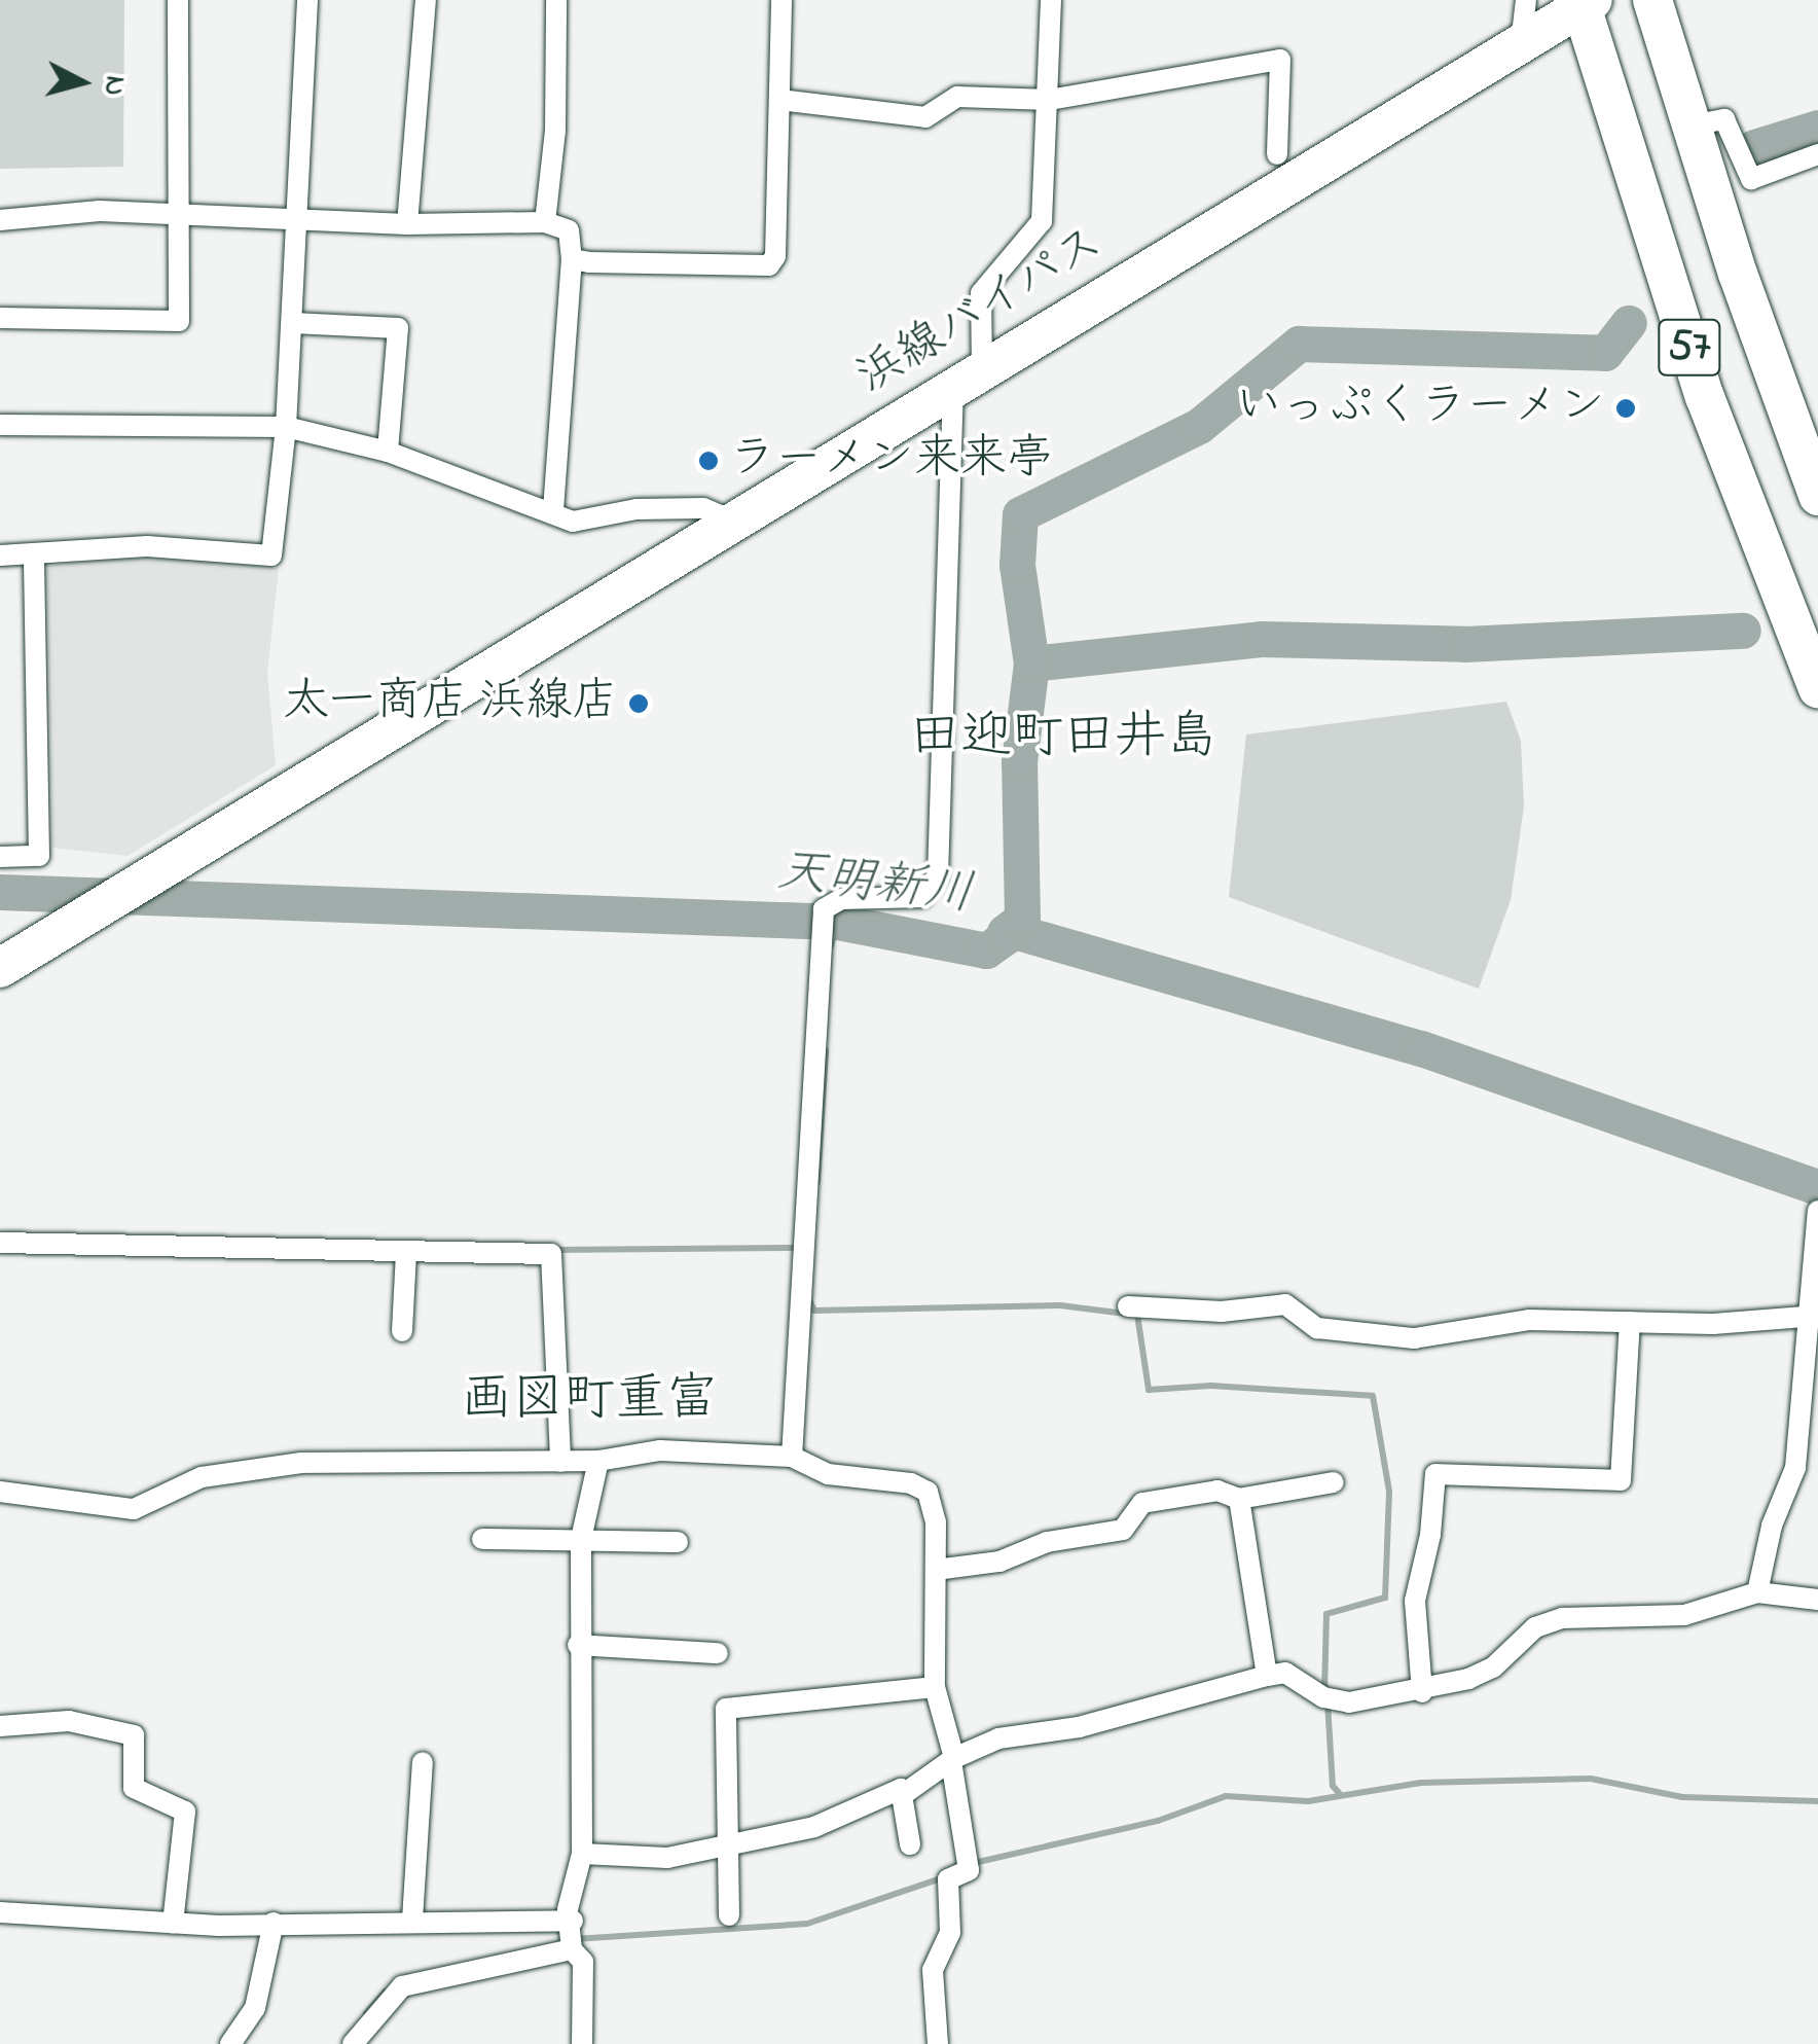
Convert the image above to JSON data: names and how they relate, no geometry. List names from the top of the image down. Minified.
{"streets":{"highway":["浜線バイパス","57"]},"crossings":[["浜線バイパス","57"]],"districts":["田迎町田井島","画図町重富"],"water":["天明新川"],"places":["いっぷくラーメン","ラーメン来来亭","太一商店 浜線店"],"north":"right"}
